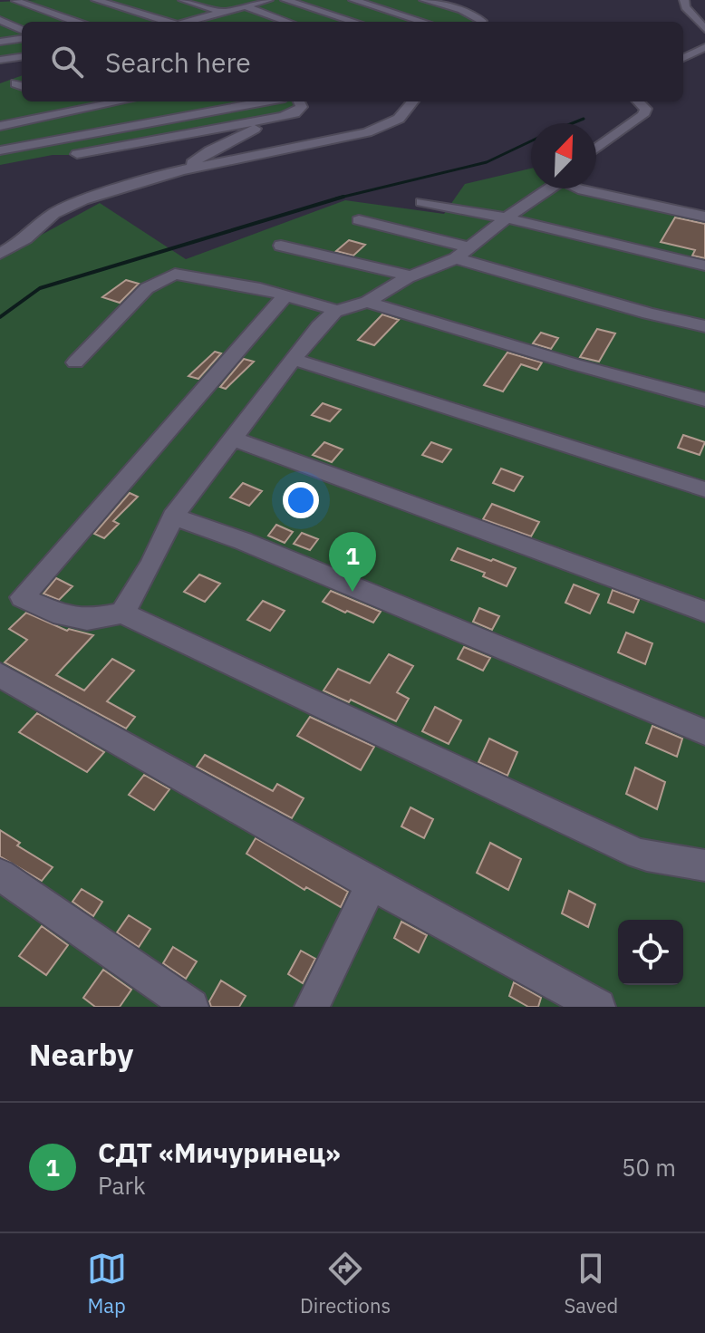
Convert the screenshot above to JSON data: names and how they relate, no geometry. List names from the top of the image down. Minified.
{"north":"top right","page":{"search":"Search here","pins":"1","heading":"Nearby","list":[{"mark":"1","name":"СДТ «Мичуринец»","note":"Park","value":"50 m"}],"nav":["Map","Directions","Saved"]}}
